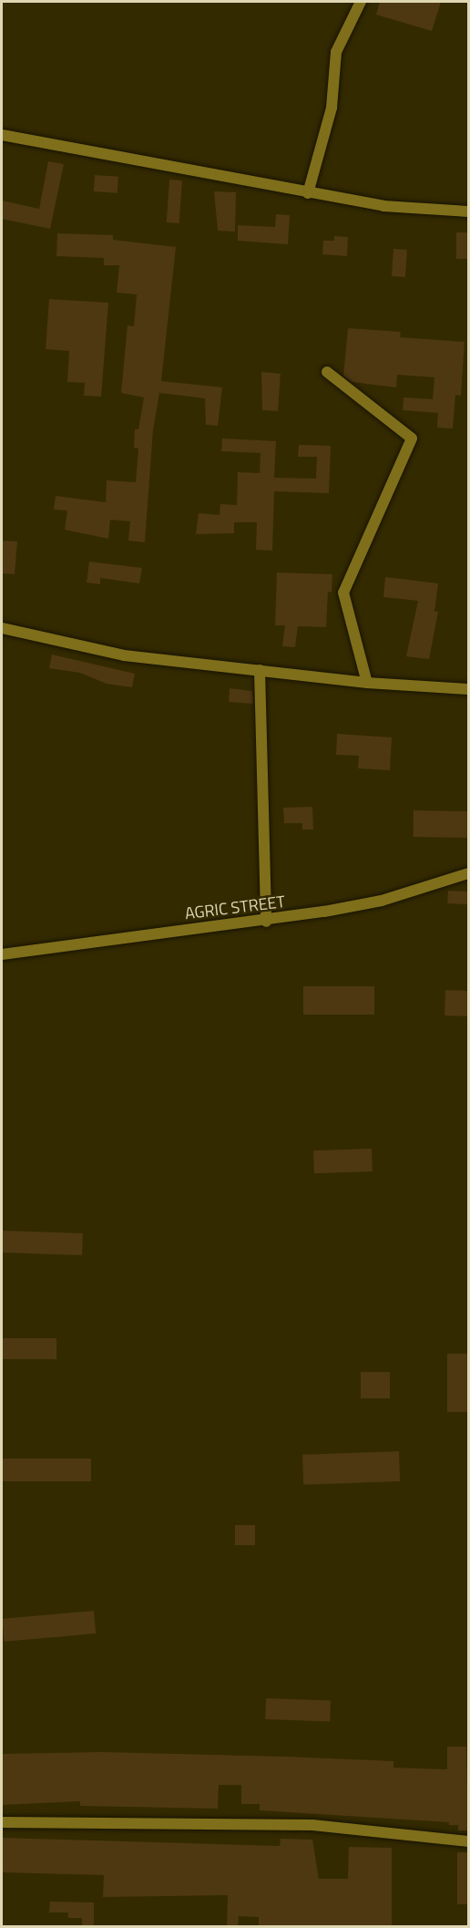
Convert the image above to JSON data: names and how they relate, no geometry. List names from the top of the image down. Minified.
{"streets":{"street":["AGRIC STREET"]}}
